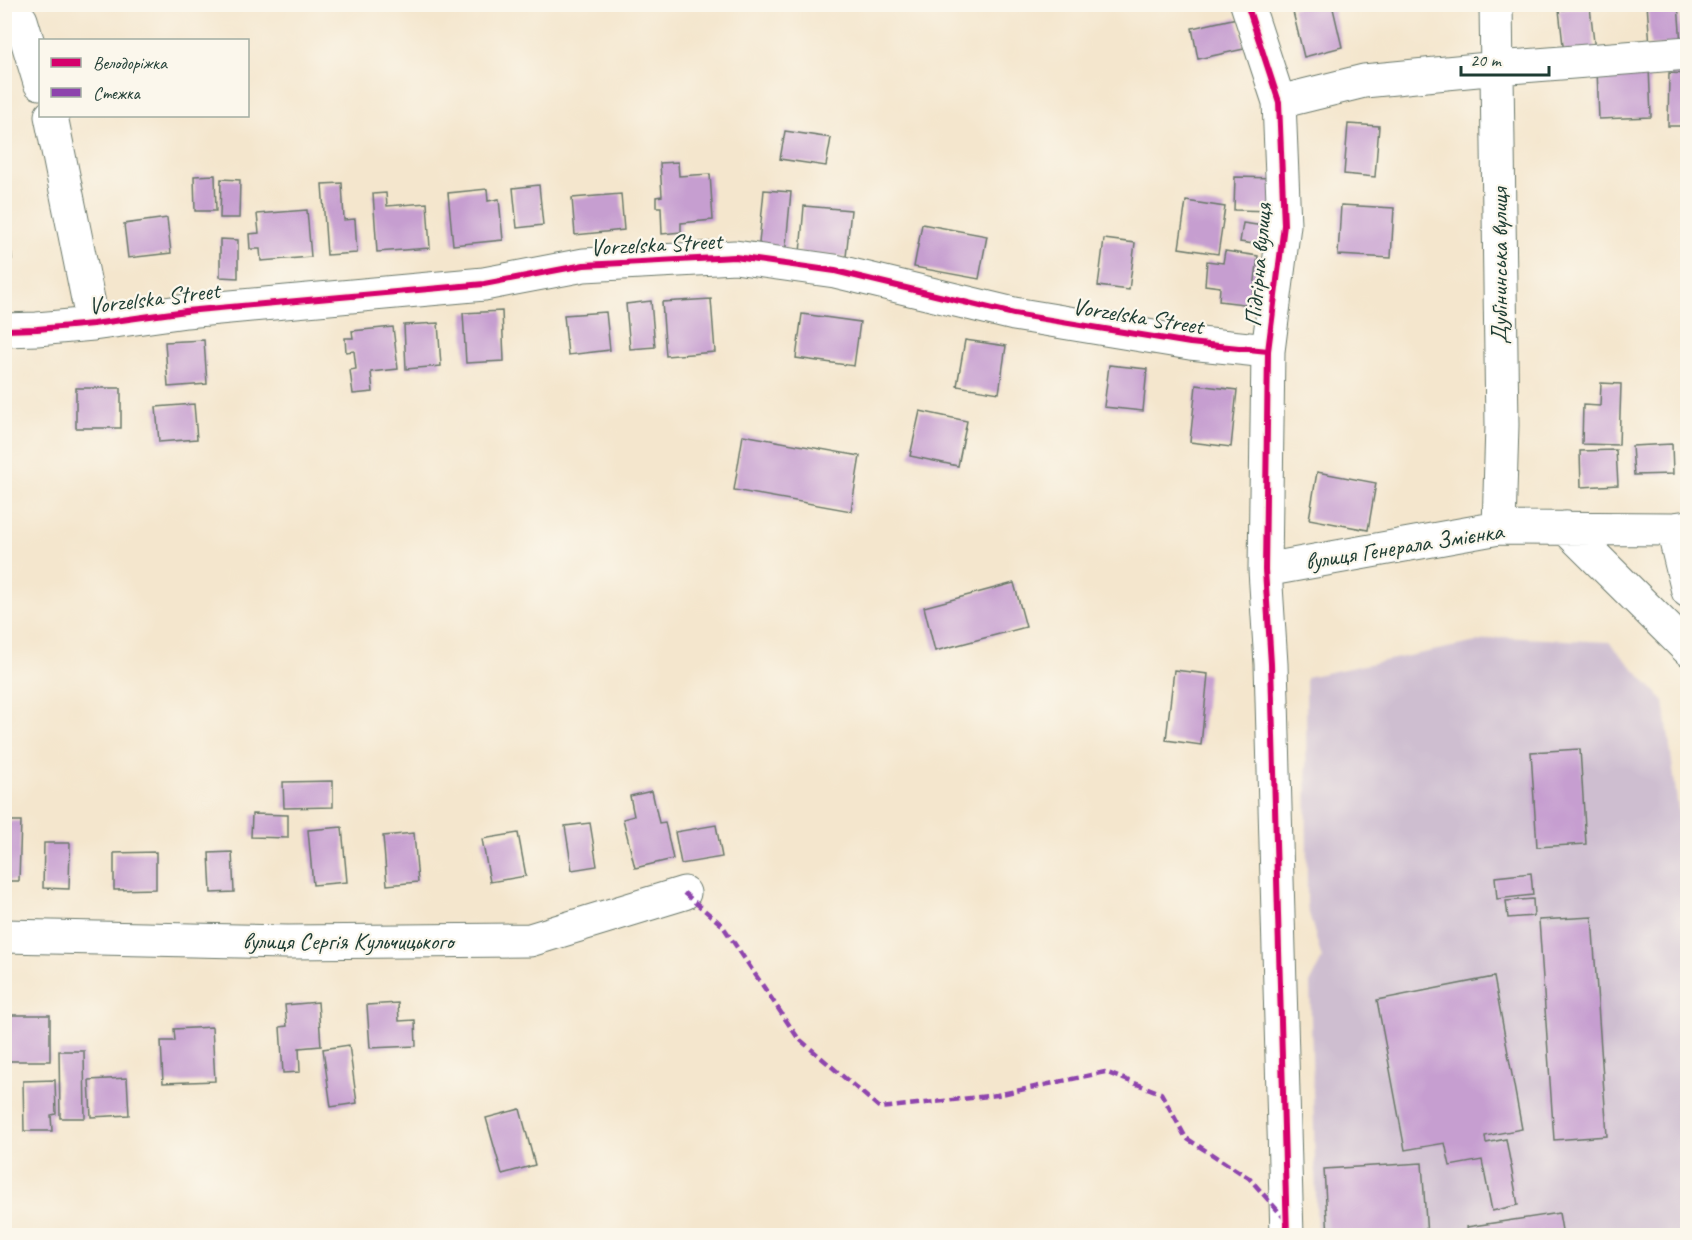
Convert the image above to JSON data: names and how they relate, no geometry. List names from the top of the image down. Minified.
{"streets":{"street":["Vorzelska Street","Підгірна вулиця","Дубінинська вулиця","вулиця Генерала Змієнка","вулиця Сергія Кульчицького"]},"crossings":[["Vorzelska Street","Підгірна вулиця"],["Підгірна вулиця","вулиця Генерала Змієнка"],["Дубінинська вулиця","вулиця Генерала Змієнка"]],"legend":["Велодоріжка","Стежка"],"scale_bar":"20 m"}
